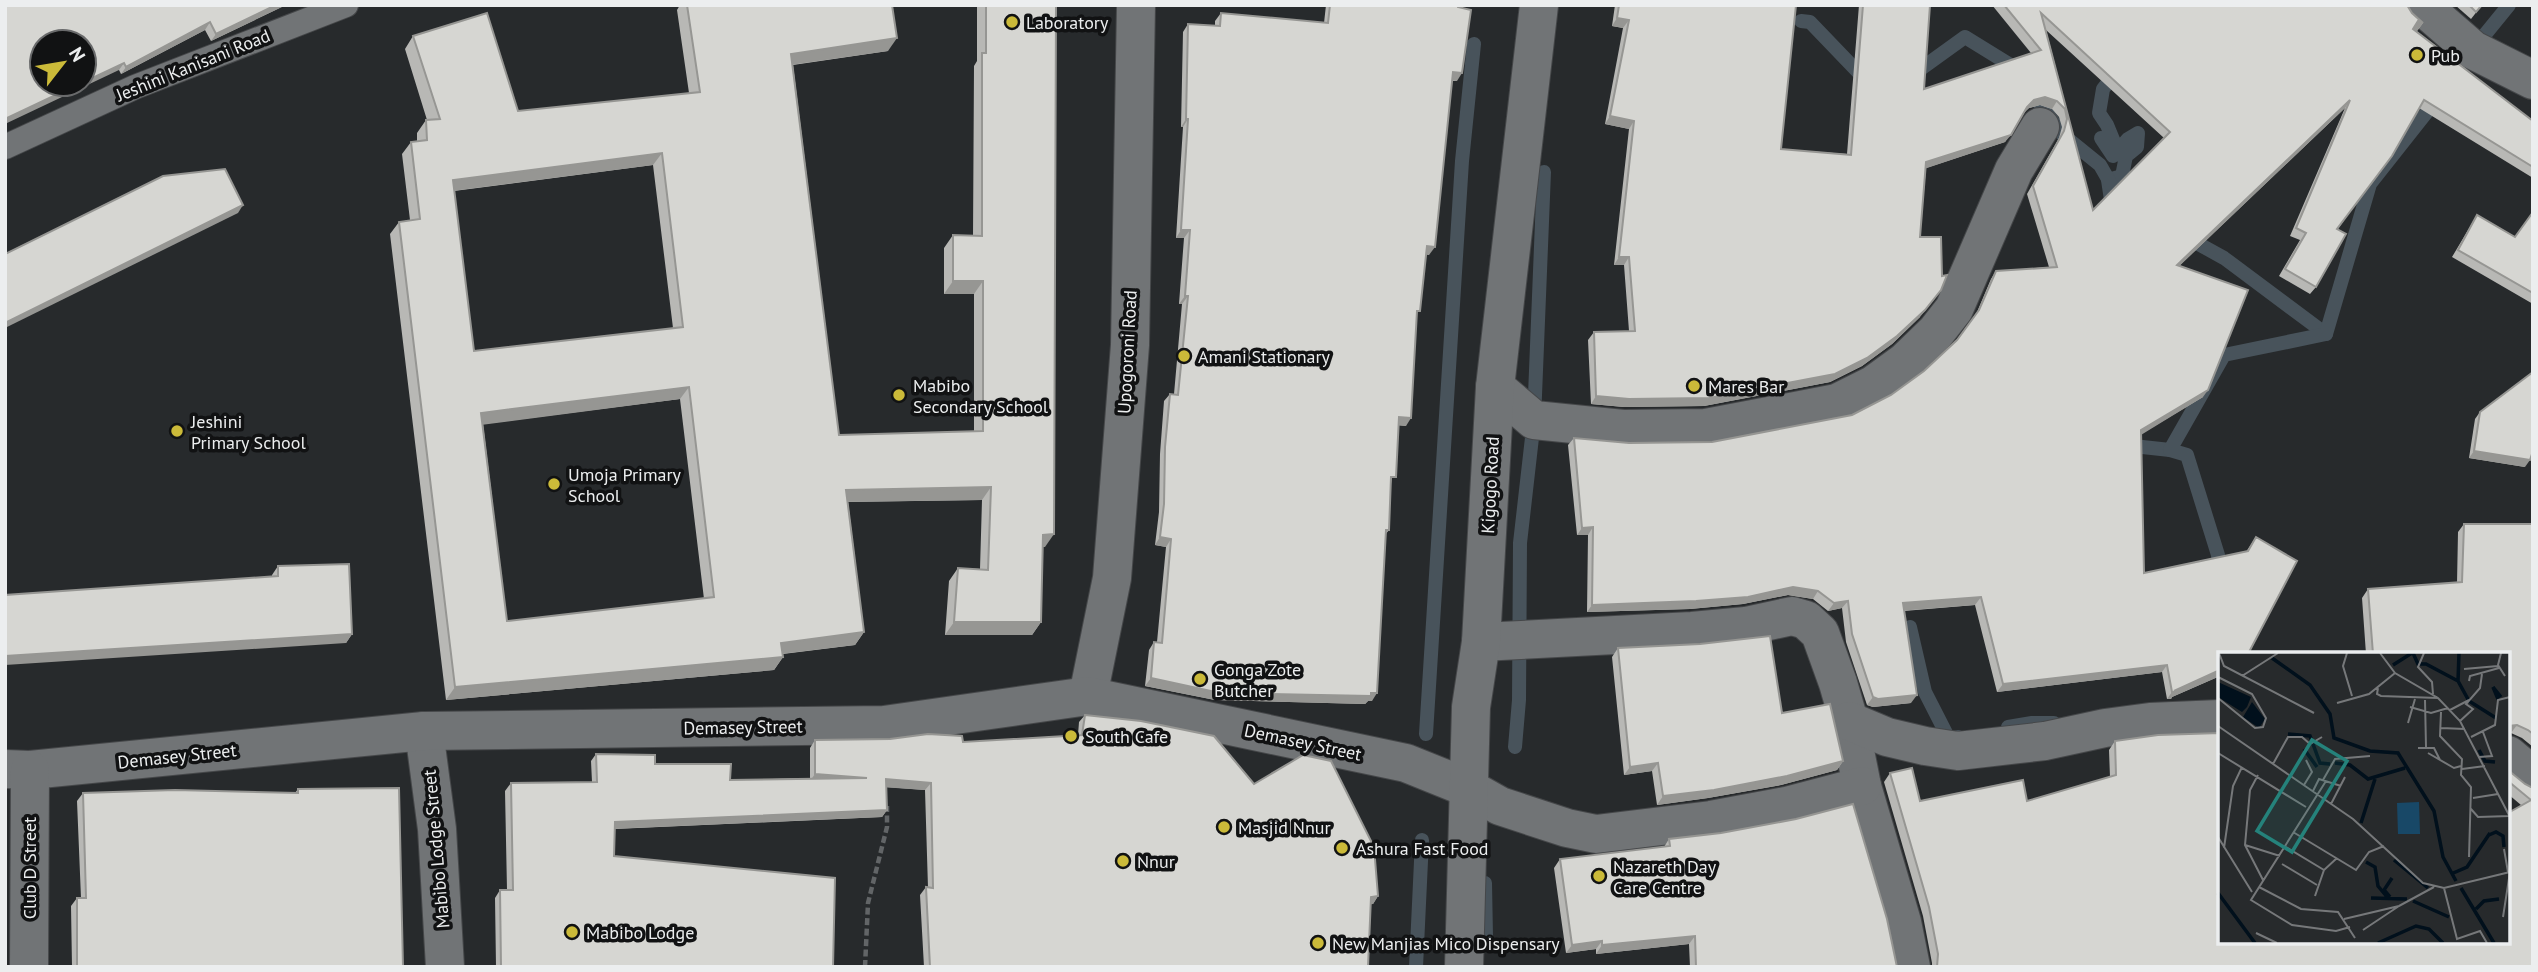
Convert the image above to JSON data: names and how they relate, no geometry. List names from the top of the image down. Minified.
{"streets":{"street":["Upogoroni Road","Kigogo Road","Demasey Street","Mabibo Lodge Street","Club D Street"],"lane":["Jeshini Kanisani Road"]},"crossings":[["Upogoroni Road","Demasey Street"],["Kigogo Road","Demasey Street"],["Demasey Street","Mabibo Lodge Street"],["Demasey Street","Club D Street"]],"places":["Laboratory","Pub","Amani Stationary","Mares Bar","Mabibo Secondary School","Jeshini Primary School","Umoja Primary School","Gonga Zote Butcher","South Cafe","Masjid Nnur","Ashura Fast Food","Nnur","Nazareth Day Care Centre","Mabibo Lodge","New Manjias Mico Dispensary"],"north":"top right"}
